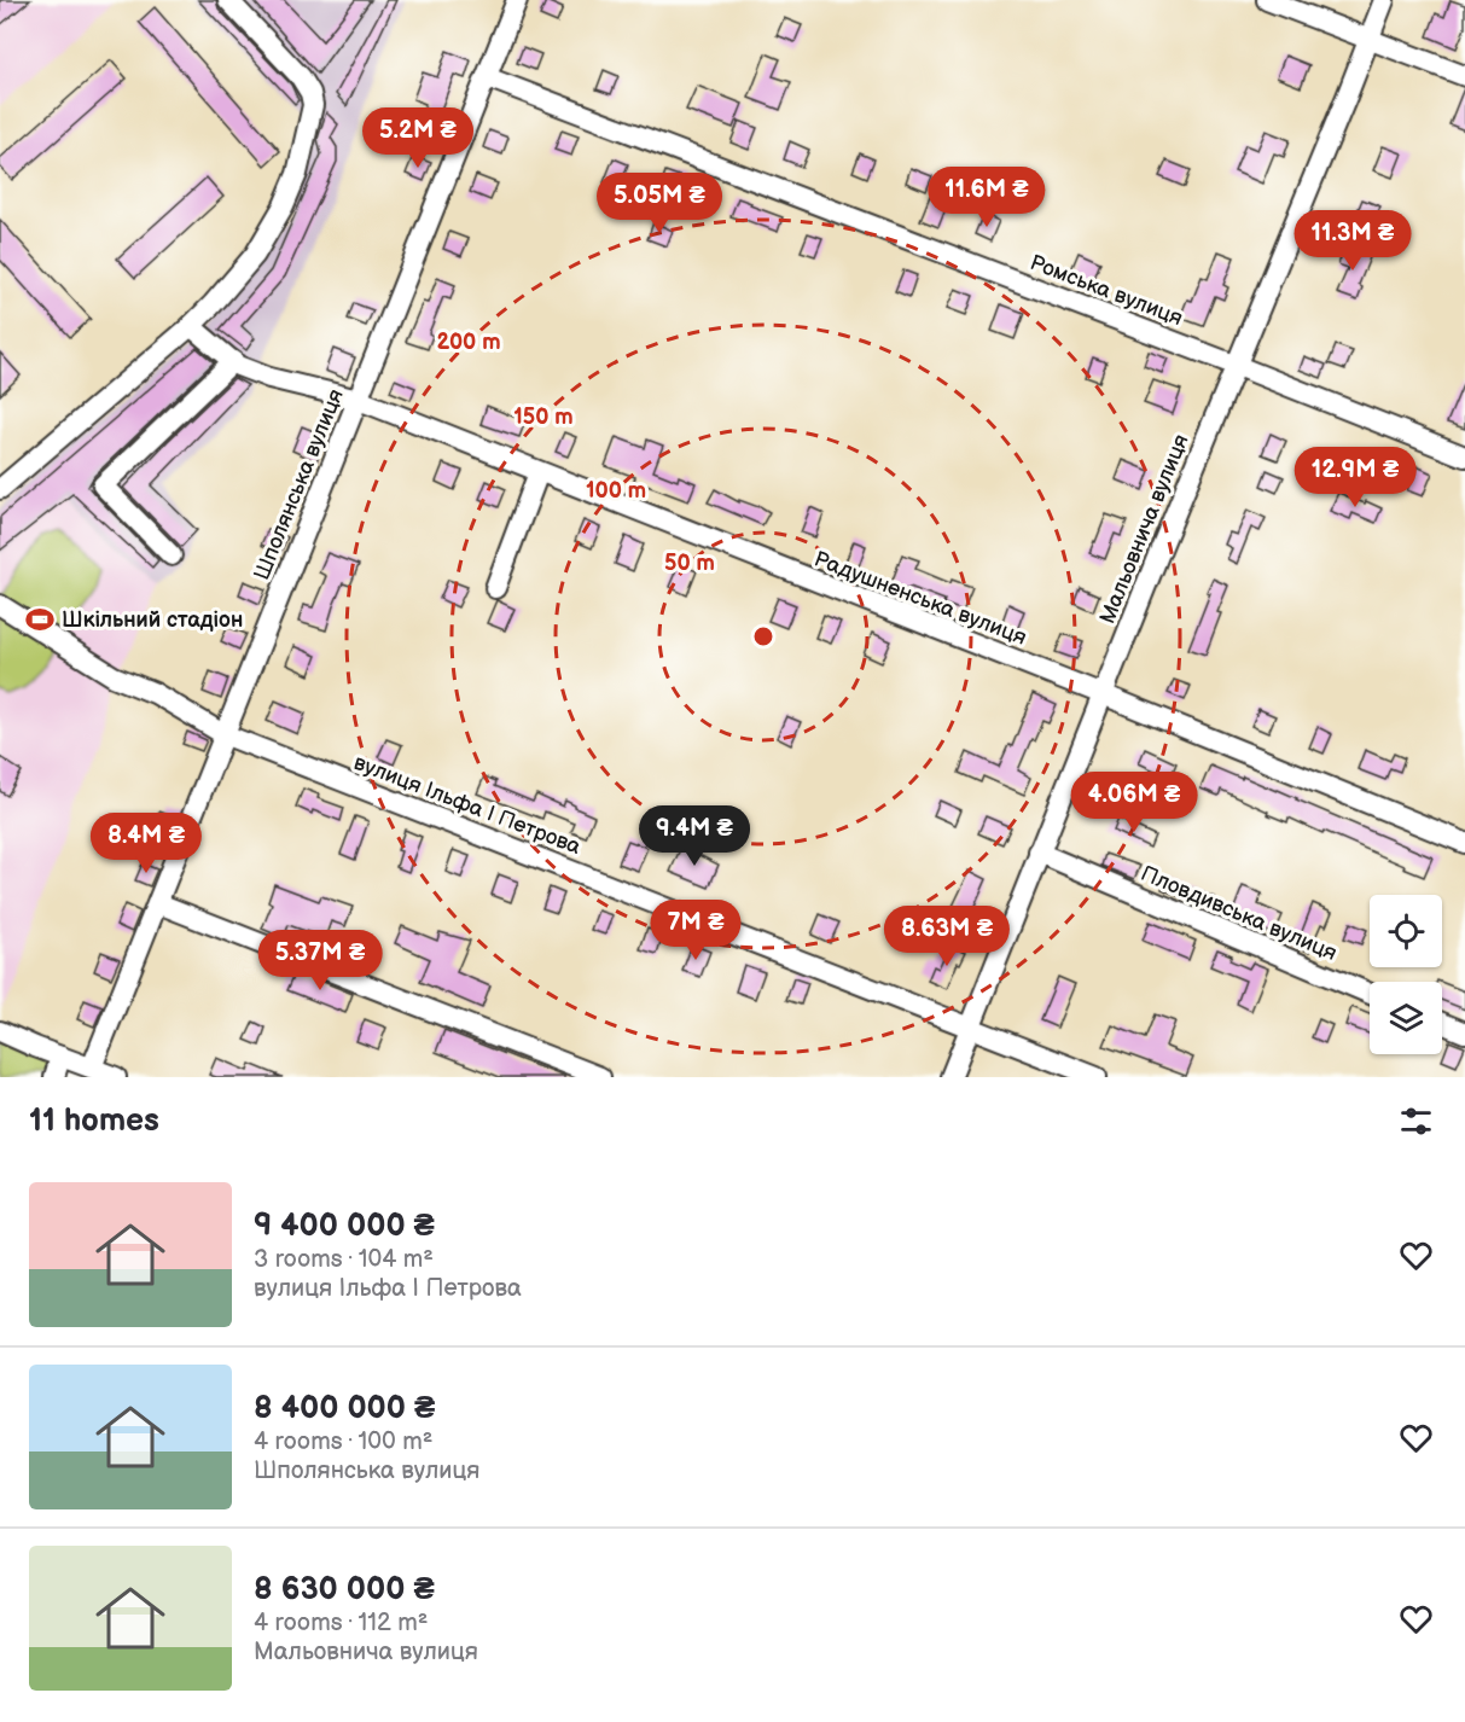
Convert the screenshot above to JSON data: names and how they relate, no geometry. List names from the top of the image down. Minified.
{"streets":{"street":["Ромська вулиця","Шполянська вулиця","Мальовнича вулиця","Радушненська вулиця","вулиця Ільфа І Петрова","Пловдивська вулиця"]},"crossings":[["Ромська вулиця","Шполянська вулиця"],["Ромська вулиця","Мальовнича вулиця"],["Шполянська вулиця","Радушненська вулиця"],["Шполянська вулиця","вулиця Ільфа І Петрова"],["Мальовнича вулиця","Радушненська вулиця"],["Мальовнича вулиця","вулиця Ільфа І Петрова"],["Мальовнича вулиця","Пловдивська вулиця"]],"places":{"sports":["Шкільний стадіон"]},"page":{"price":["5.2M ₴","11.6M ₴","5.05M ₴","11.3M ₴","12.9M ₴","4.06M ₴","9.4M ₴","8.4M ₴","7M ₴","8.63M ₴","5.37M ₴"],"heading":"11 homes","list":[{"name":"9 400 000 ₴","note":"3 rooms · 104 m² · вулиця Ільфа І Петрова"},{"name":"8 400 000 ₴","note":"4 rooms · 100 m² · Шполянська вулиця"},{"name":"8 630 000 ₴","note":"4 rooms · 112 m² · Мальовнича вулиця"}]},"rings":["200 m","150 m","100 m","50 m"]}
